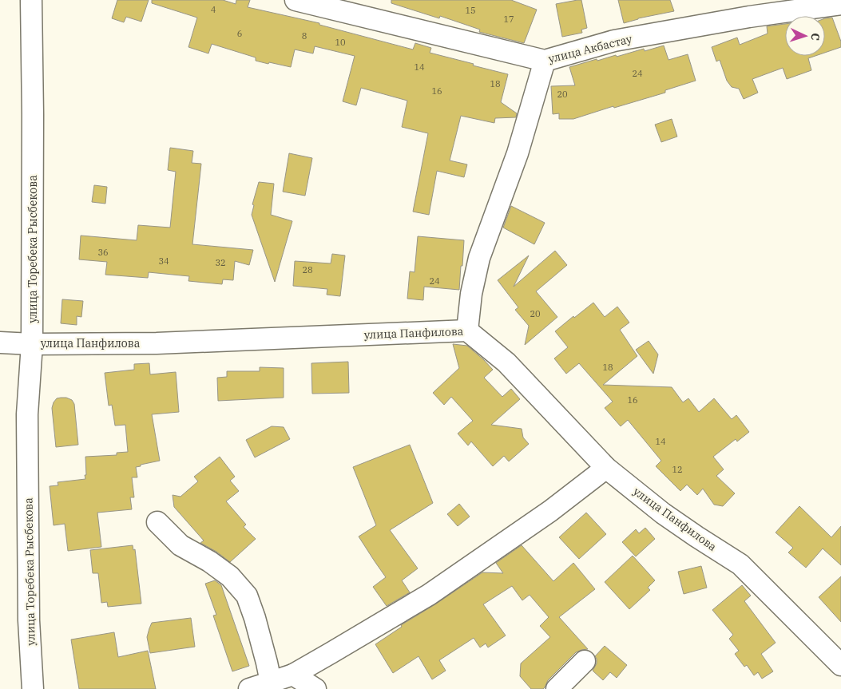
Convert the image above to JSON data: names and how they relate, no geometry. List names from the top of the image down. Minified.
{"streets":{"street":["улица Акбастау","улица Торебека Рысбекова","улица Панфилова"]},"crossings":[["улица Торебека Рысбекова","улица Панфилова"]],"house_numbers":["4","15","17","6","8","10","14","24","18","16","20","36","34","32","28","24","20","18","16","14","12"],"north":"right"}
